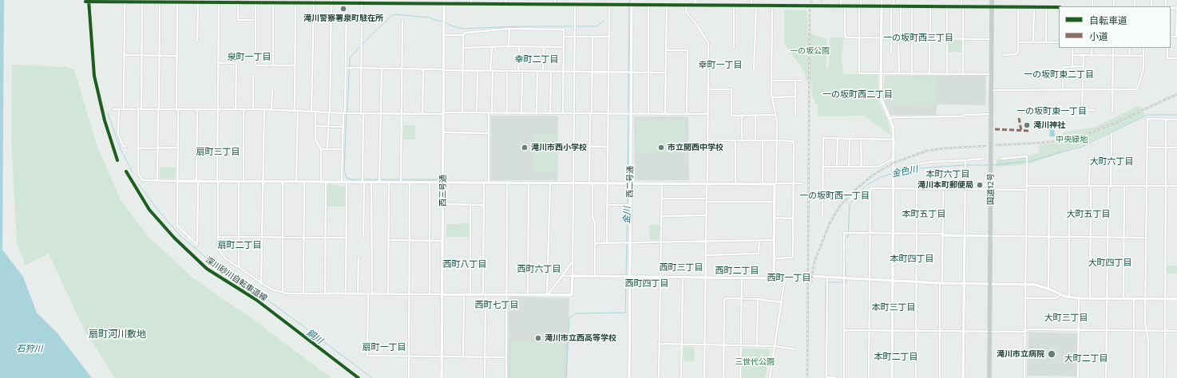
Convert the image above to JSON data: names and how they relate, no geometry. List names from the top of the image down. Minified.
{"streets":{"highway":["国道12号"],"street":["西二号通","西三号通"],"cycle path":["深川砂川自転車道線"]},"districts":["一の坂町西三丁目","泉町一丁目","幸町二丁目","幸町一丁目","一の坂町東二丁目","一の坂町西二丁目","一の坂町東一丁目","扇町三丁目","大町六丁目","本町六丁目","一の坂町西一丁目","本町五丁目","大町五丁目","扇町二丁目","本町四丁目","大町四丁目","西町八丁目","西町三丁目","西町六丁目","西町二丁目","西町一丁目","西町四丁目","西町七丁目","本町三丁目","大町三丁目","扇町河川敷地","扇町一丁目","本町二丁目","大町二丁目"],"water":["金色川","金川","銅川","石狩川"],"parks":["一の坂公園","中央緑地","三世代公園"],"places":["滝川警察署泉町駐在所","滝川神社","滝川市西小学校","市立開西中学校","滝川本町郵便局","滝川市立西高等学校","滝川市立病院"],"legend":["自転車道","小道"]}
